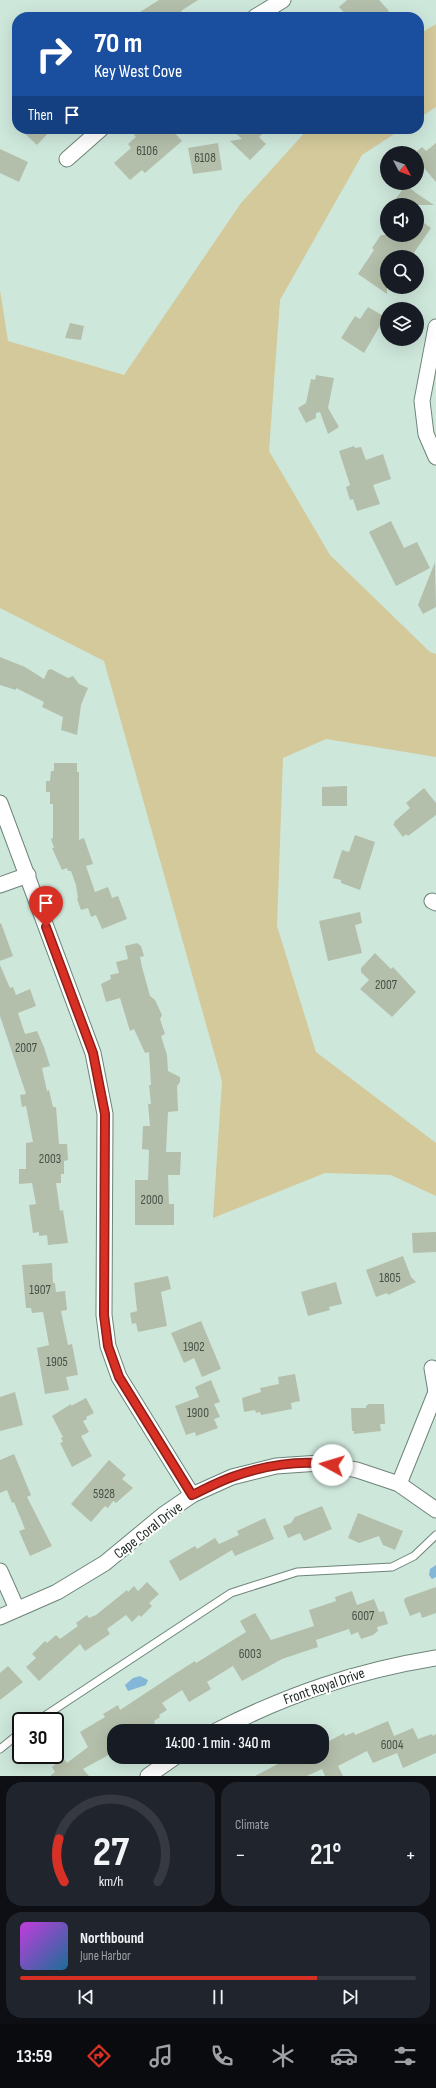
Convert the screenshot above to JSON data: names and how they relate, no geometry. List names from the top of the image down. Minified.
{"streets":{"street":["Cape Coral Drive","Front Royal Drive"]},"house_numbers":["6106","6108","2007","2007","2003","2000","1805","1907","1902","1905","1900","5928","6007","6003","6004"],"north":"bottom right","page":{"turn":["70 m","Key West Cove"],"then":"Then","limit":"30","trip":"14:00 · 1 min · 340 m","tile":"Climate","heat":["−","21°","+"],"song":["Northbound","June Harbor"],"tabs":"13:59","gauge":["27","km/h"]}}
